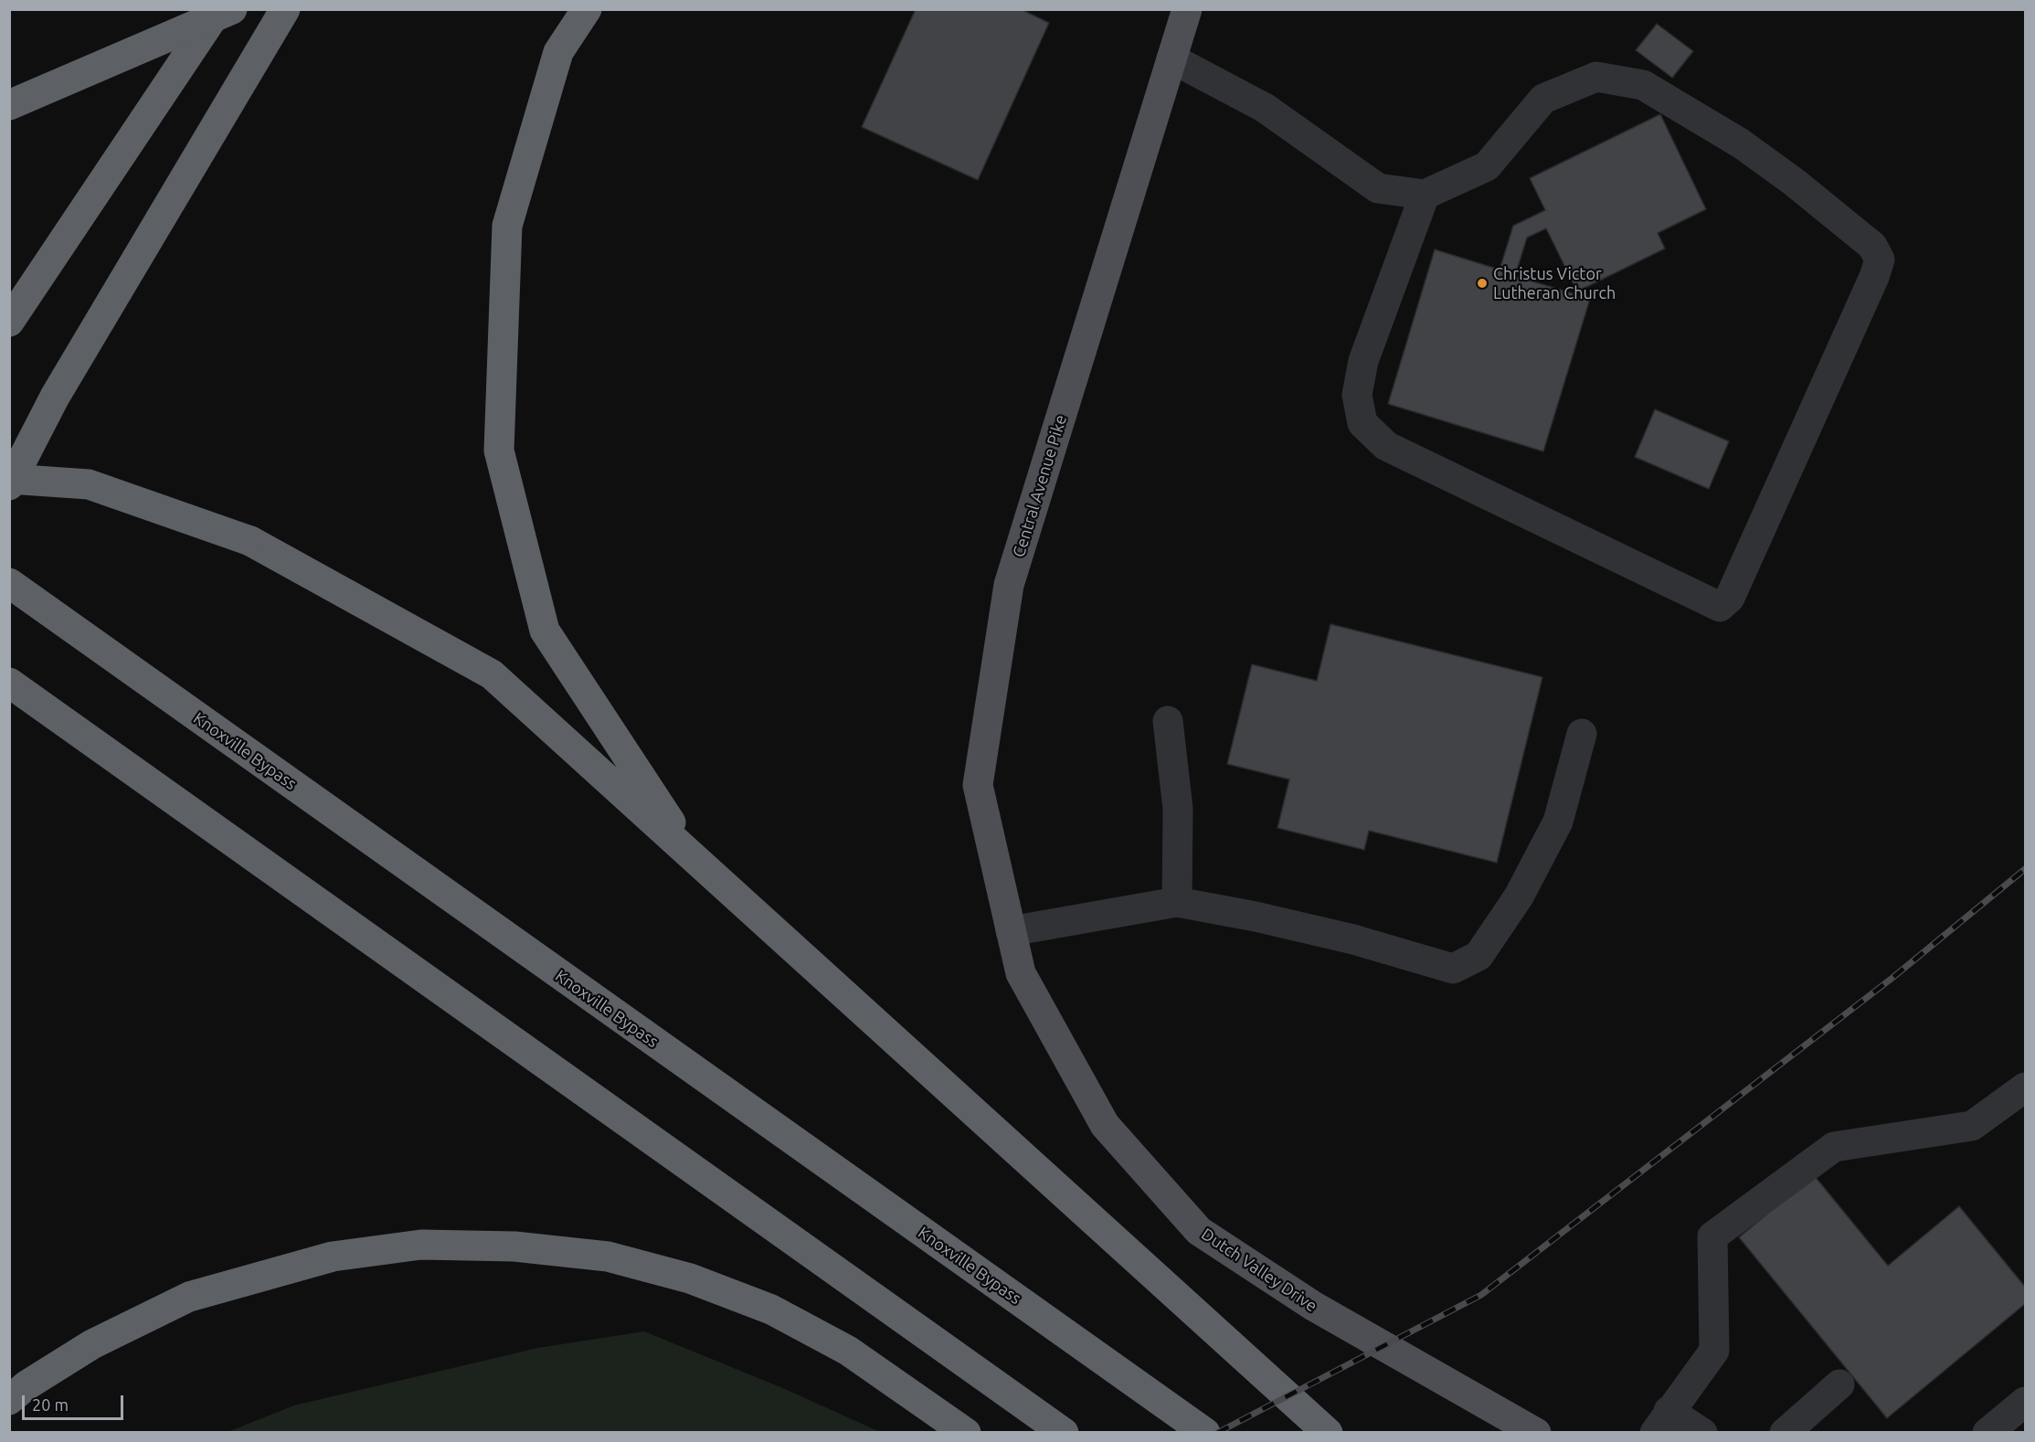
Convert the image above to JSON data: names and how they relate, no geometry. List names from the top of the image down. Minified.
{"streets":{"highway":["Knoxville Bypass"],"main road":["Central Avenue Pike","Dutch Valley Drive"]},"crossings":[["Central Avenue Pike","Dutch Valley Drive"]],"places":["Christus Victor Lutheran Church"],"scale_bar":"20 m"}
